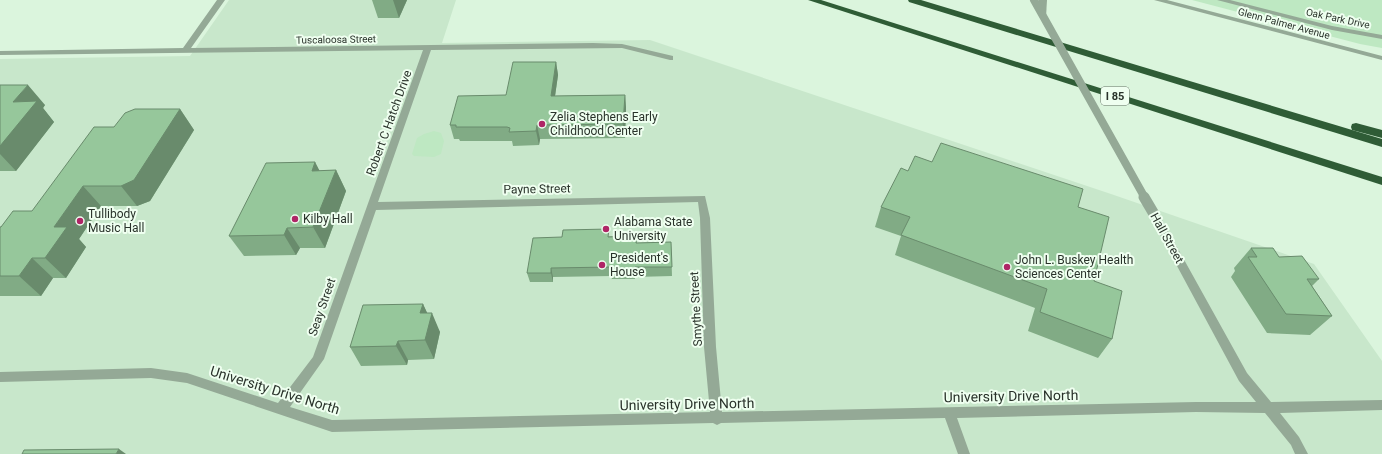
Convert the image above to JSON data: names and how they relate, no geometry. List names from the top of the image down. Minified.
{"streets":{"highway":["I 85"],"street":["Oak Park Drive","Glenn Palmer Avenue","Tuscaloosa Street","Robert C Hatch Drive","Payne Street","Hall Street","Seay Street","Smythe Street","University Drive North"]},"crossings":[["Tuscaloosa Street","Robert C Hatch Drive"],["Robert C Hatch Drive","Payne Street"],["Robert C Hatch Drive","Seay Street"],["Payne Street","Seay Street"],["Payne Street","Smythe Street"],["Hall Street","University Drive North"],["Seay Street","University Drive North"],["Smythe Street","University Drive North"]],"places":["Zelia Stephens Early Childhood Center","Kilby Hall","Tullibody Music Hall","Alabama State University","President's House","John L. Buskey Health Sciences Center"]}
